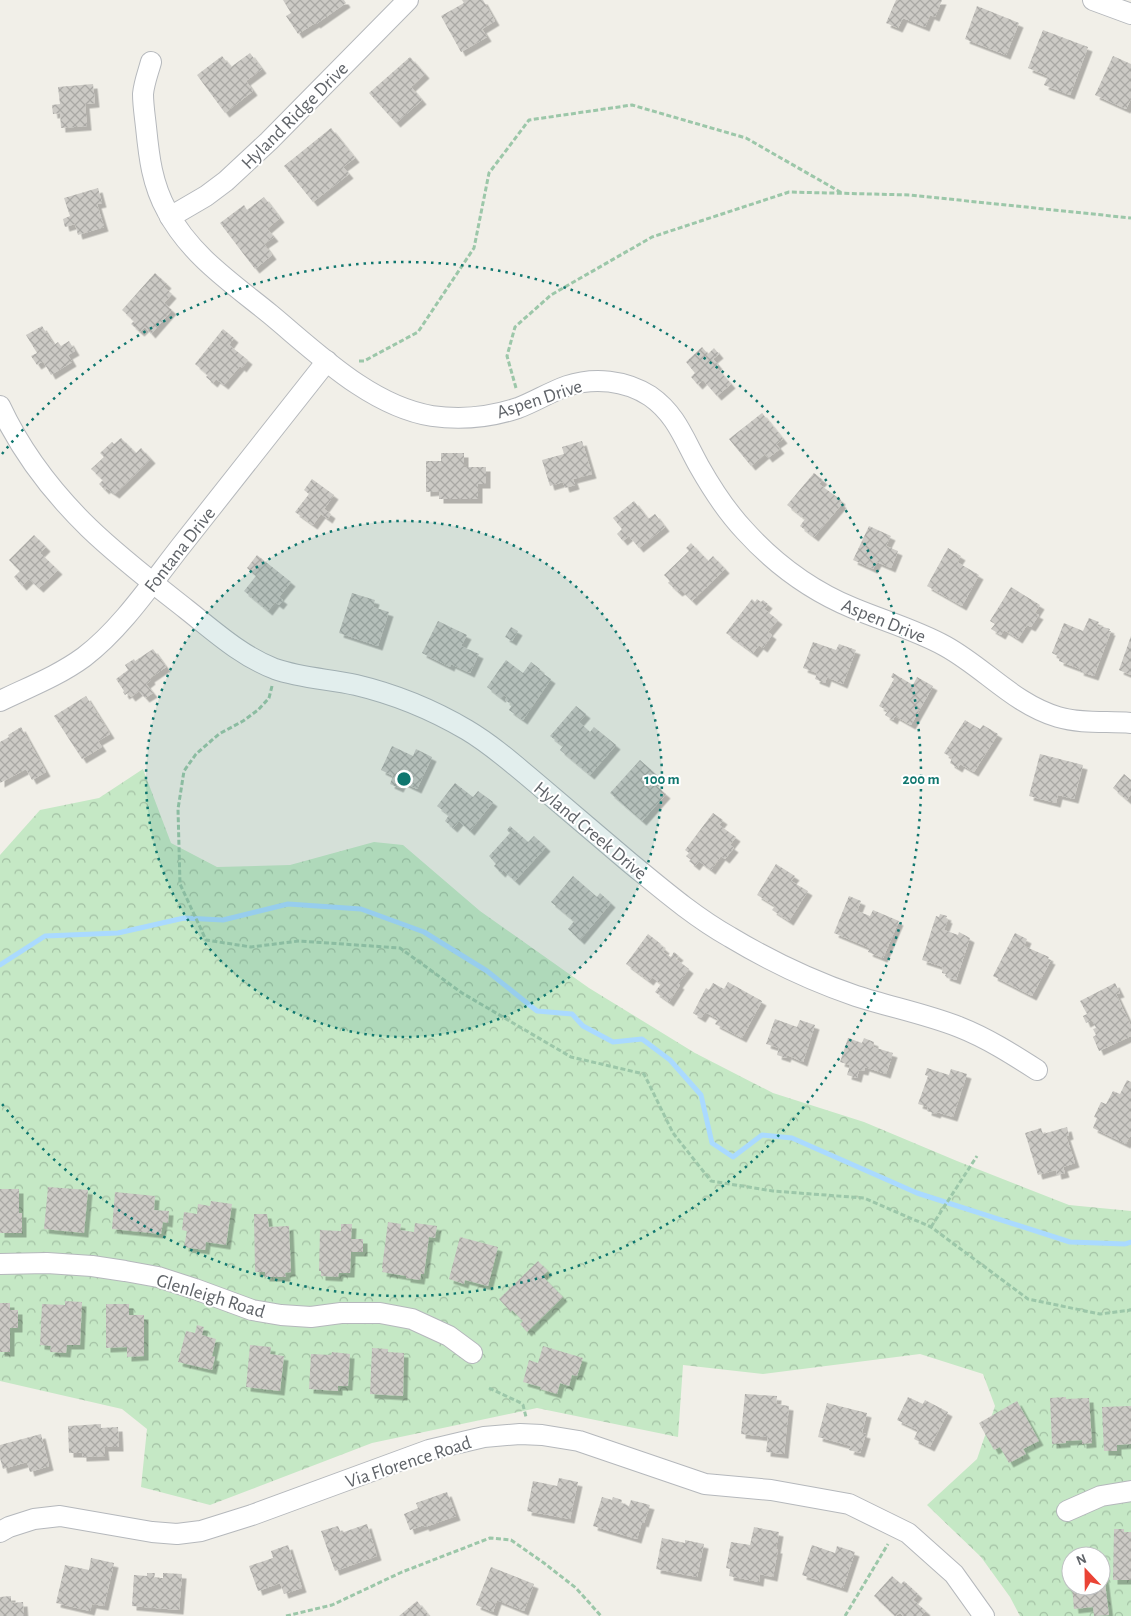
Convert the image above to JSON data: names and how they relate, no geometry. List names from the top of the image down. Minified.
{"streets":{"street":["Hyland Ridge Drive","Aspen Drive","Fontana Drive","Hyland Creek Drive","Glenleigh Road","Via Florence Road"]},"crossings":[["Hyland Ridge Drive","Aspen Drive"],["Aspen Drive","Fontana Drive"],["Fontana Drive","Hyland Creek Drive"]],"north":"top","rings":["100 m","200 m"]}
